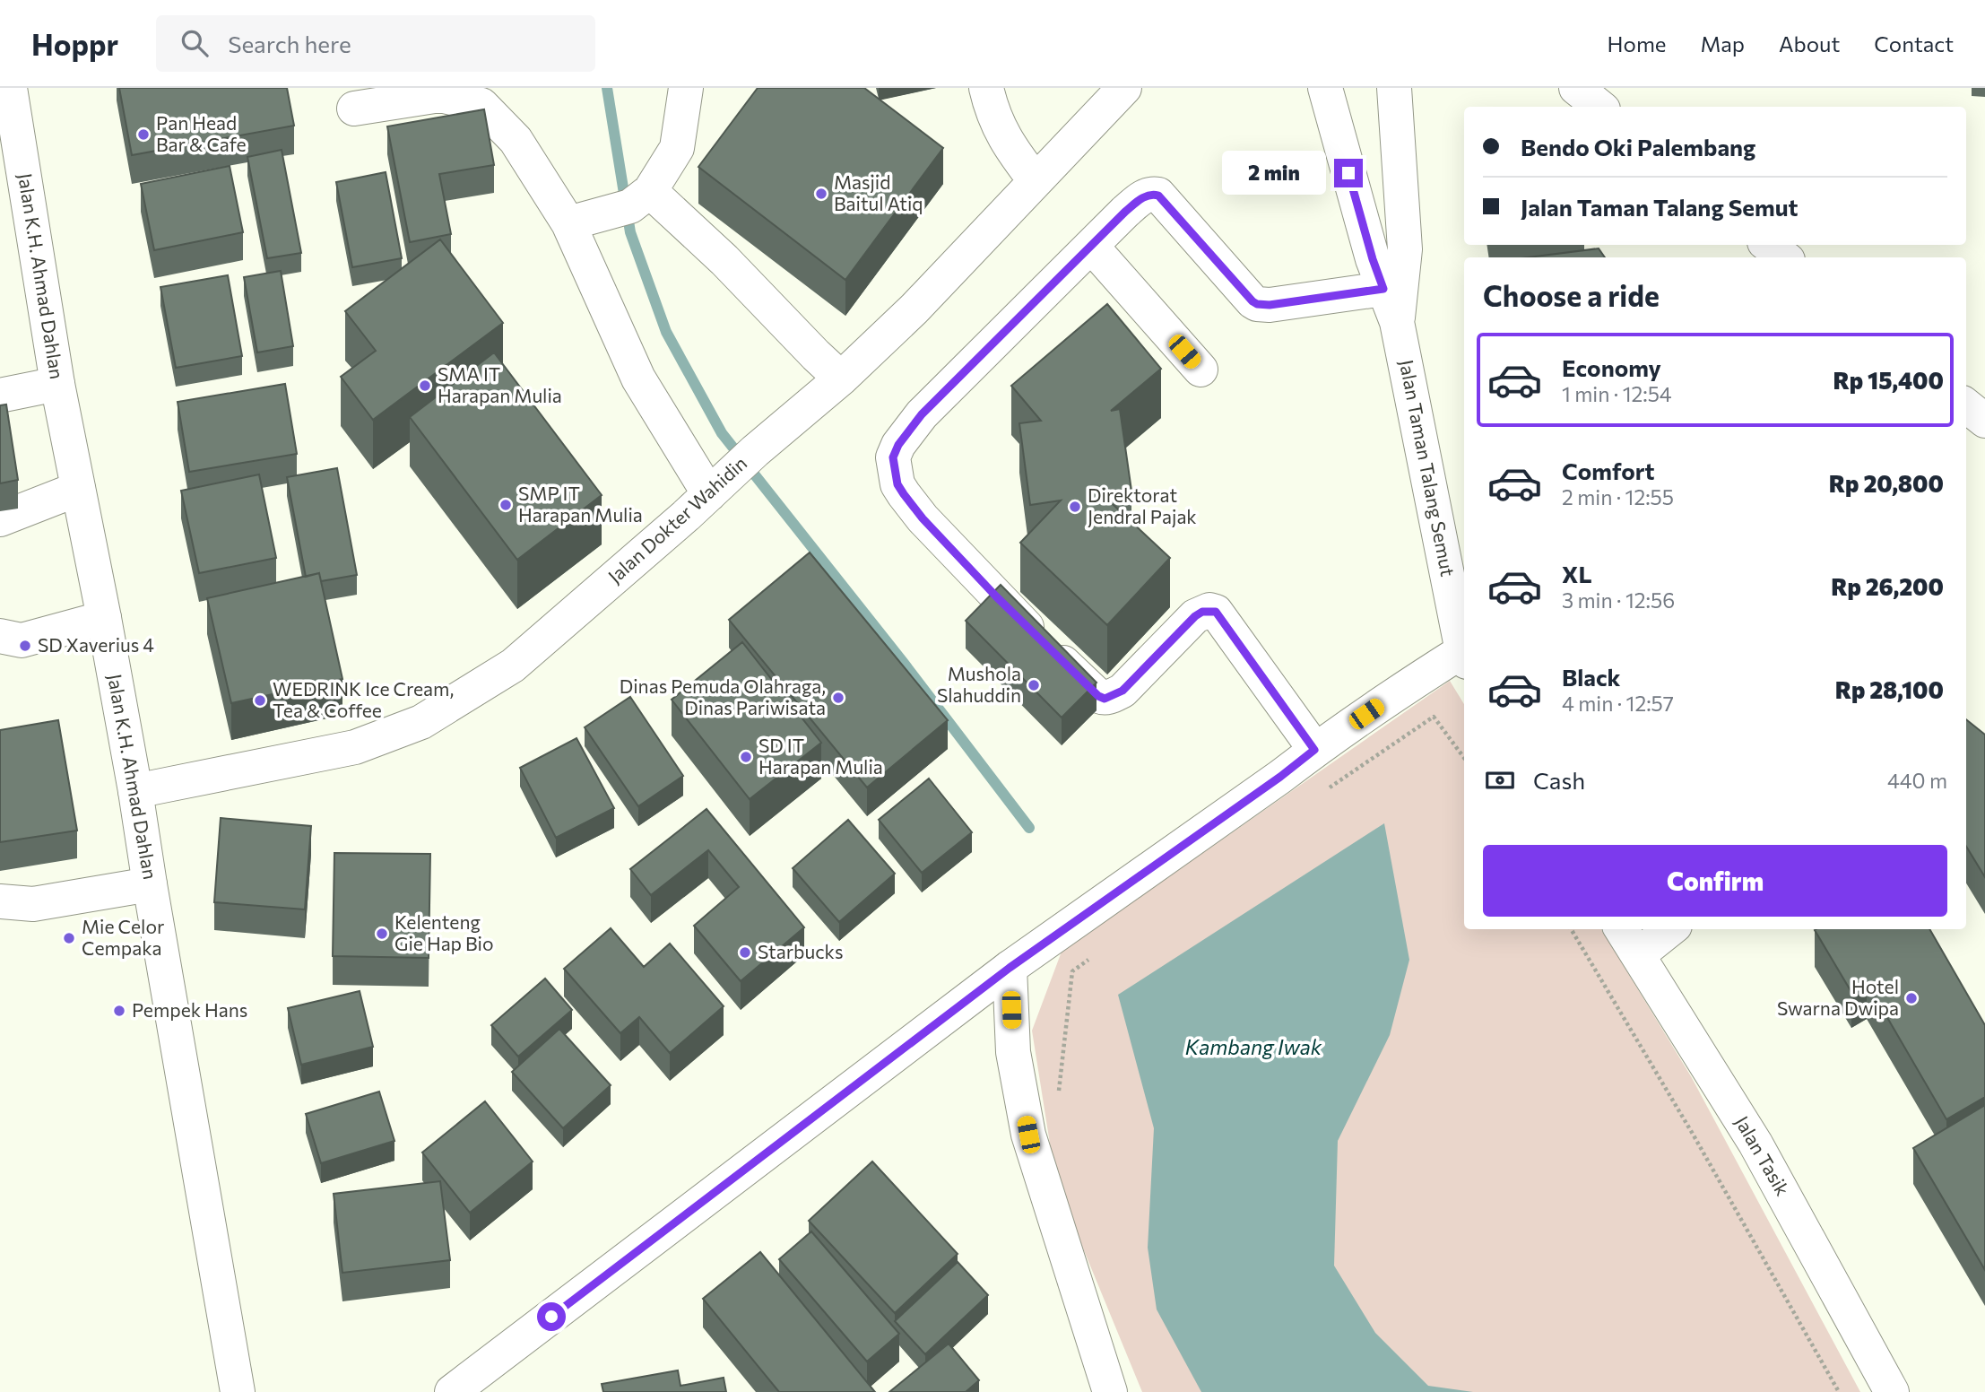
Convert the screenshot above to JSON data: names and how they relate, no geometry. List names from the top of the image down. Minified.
{"streets":{"main road":["Jalan K.H. Ahmad Dahlan","Jalan Taman Talang Semut","Jalan Dokter Wahidin","Jalan Tasik"]},"crossings":[["Jalan K.H. Ahmad Dahlan","Jalan Dokter Wahidin"]],"water":["Kambang Iwak"],"places":["Pan Head Bar & Cafe","Masjid Baitul Atiq","SMA IT Harapan Mulia","SMP IT Harapan Mulia","Direktorat Jendral Pajak","SD Xaverius 4","Mushola Slahuddin","Dinas Pemuda Olahraga, Dinas Pariwisata","WEDRINK Ice Cream, Tea & Coffee","SD IT Harapan Mulia","Kelenteng Gie Hap Bio","Mie Celor Cempaka","Starbucks","Hotel Swarna Dwipa","Pempek Hans"],"page":{"header":"Hoppr","search":"Search here","nav":["Home","Map","About","Contact"],"banner":["Bendo Oki Palembang","Jalan Taman Talang Semut"],"bubble":"2 min","heading":"Choose a ride","list":[{"name":"Economy","note":"1 min · 12:54","value":"Rp 15,400"},{"name":"Comfort","note":"2 min · 12:55","value":"Rp 20,800"},{"name":"XL","note":"3 min · 12:56","value":"Rp 26,200"},{"name":"Black","note":"4 min · 12:57","value":"Rp 28,100"}],"pay":["Cash","440 m"],"buttons":"Confirm"}}
